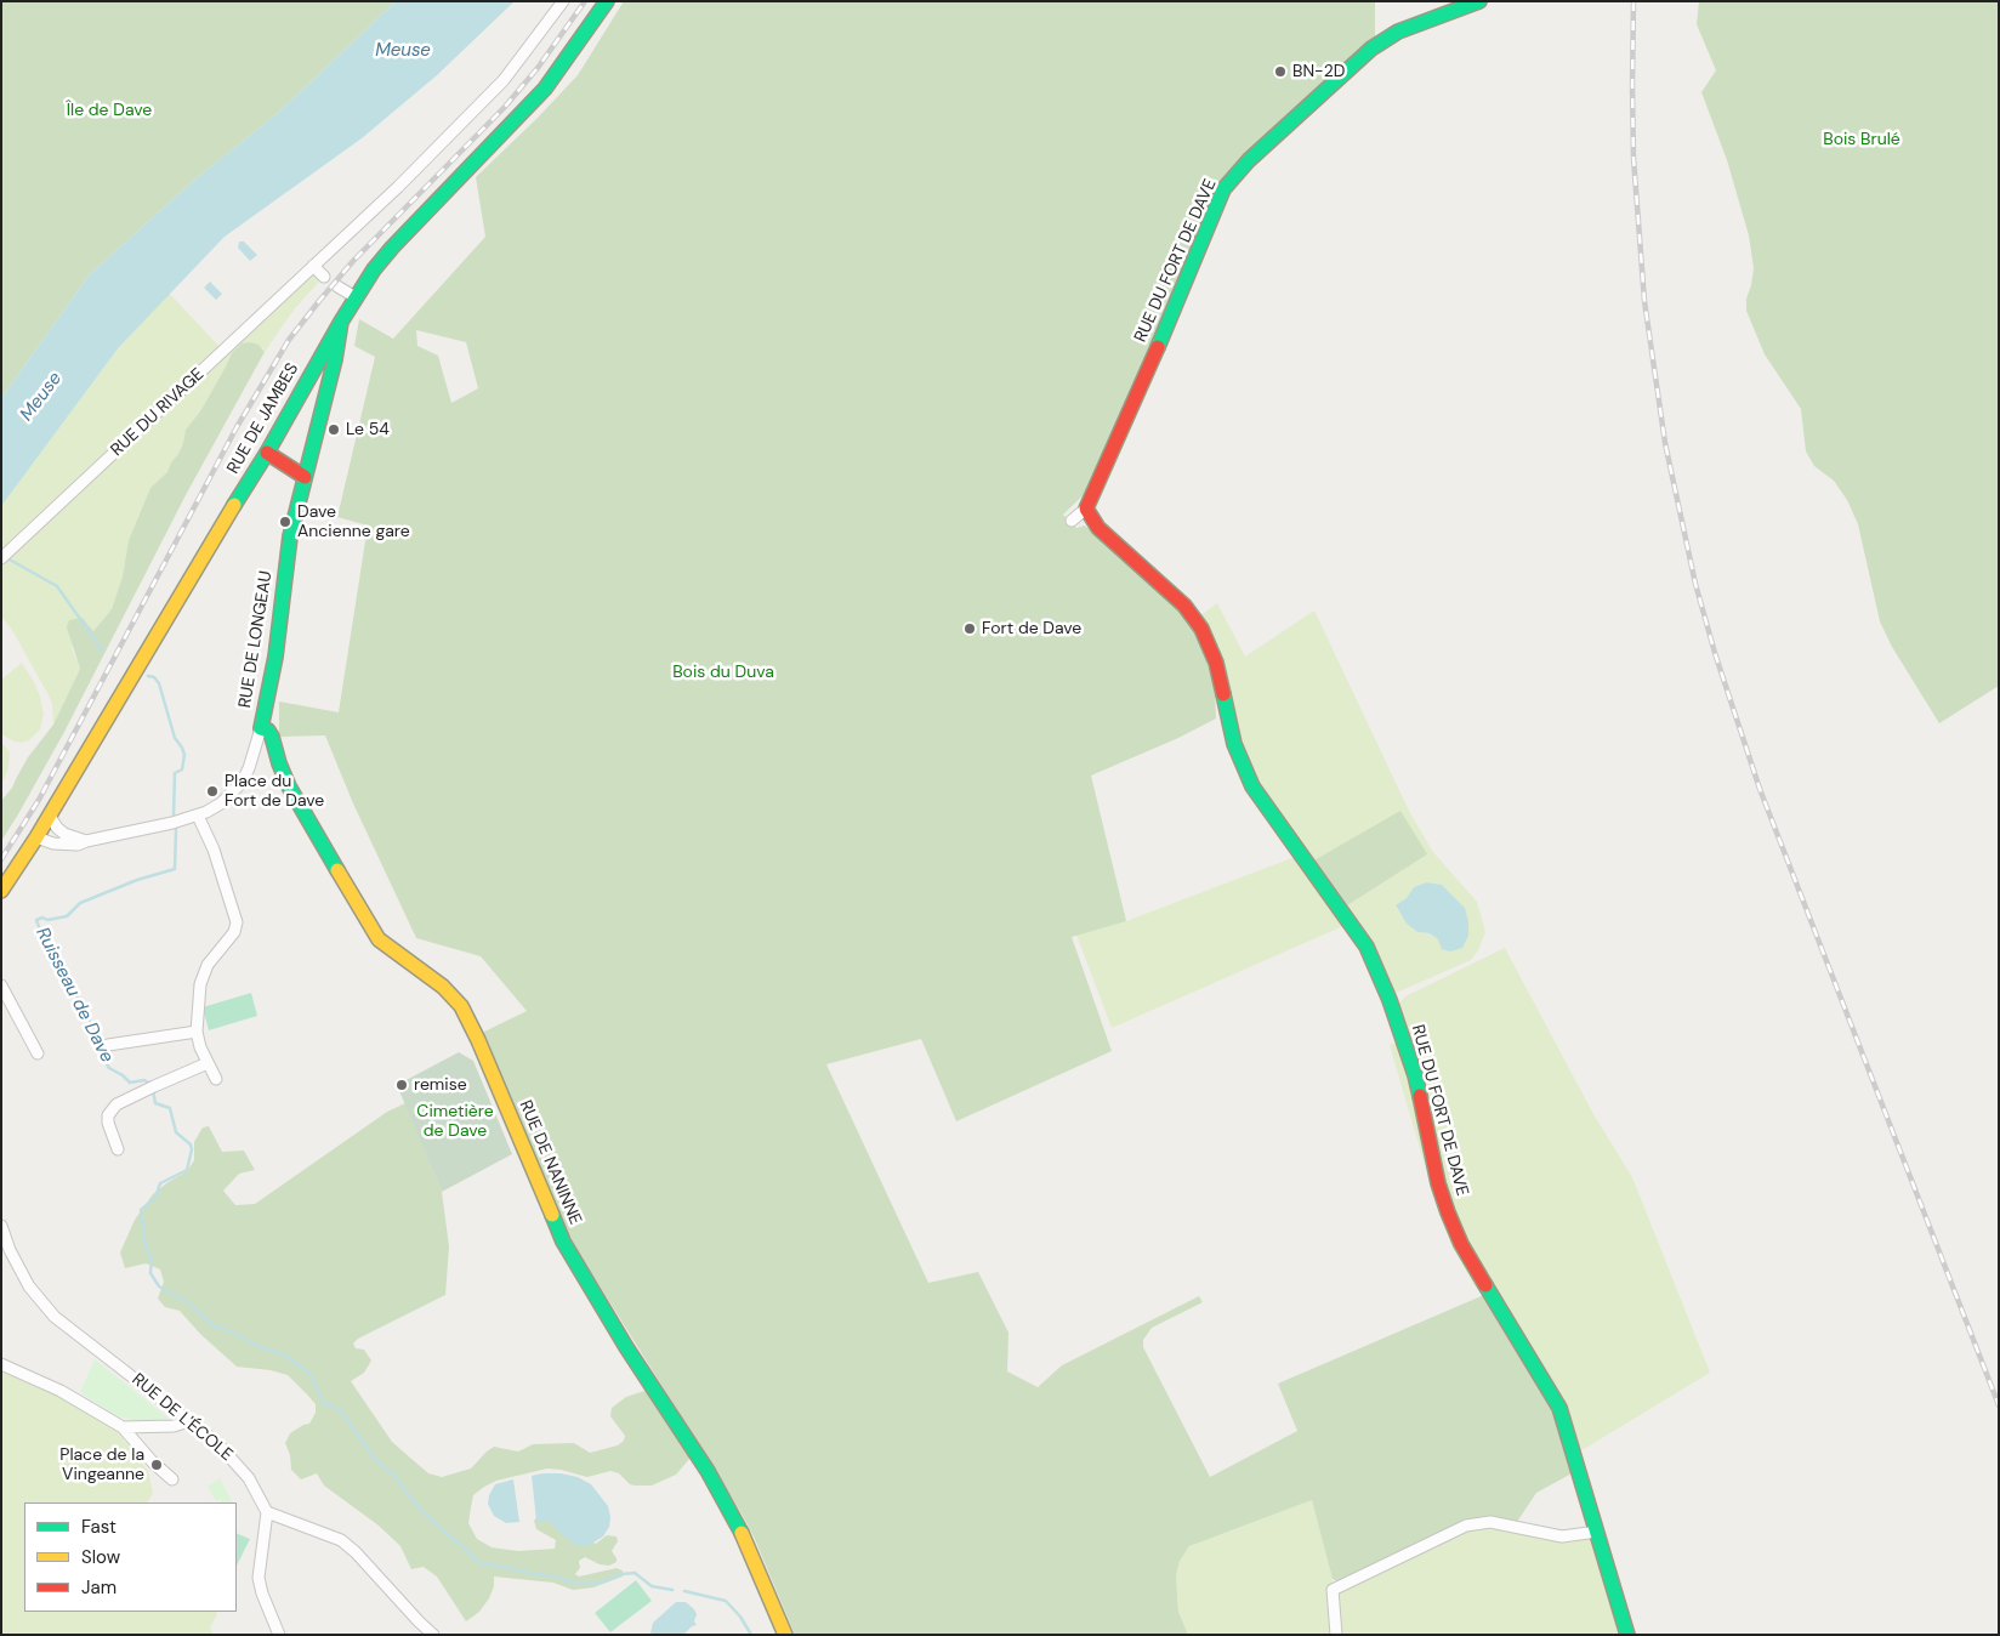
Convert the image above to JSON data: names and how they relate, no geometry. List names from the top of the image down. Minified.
{"streets":{"street":["RUE DU FORT DE DAVE","RUE DU RIVAGE","RUE DE JAMBES","RUE DE LONGEAU","RUE DE NANINNE","RUE DE L'ÉCOLE"]},"crossings":[["RUE DE JAMBES","RUE DE LONGEAU"],["RUE DE LONGEAU","RUE DE NANINNE"]],"water":["Meuse","Ruisseau de Dave"],"parks":["Île de Dave","Bois Brulé","Bois du Duva","Cimetière de Dave"],"places":["BN-2D","Le 54","Dave Ancienne gare","Fort de Dave","Place du Fort de Dave","remise","Place de la Vingeanne"],"legend":["Fast","Slow","Jam"]}
